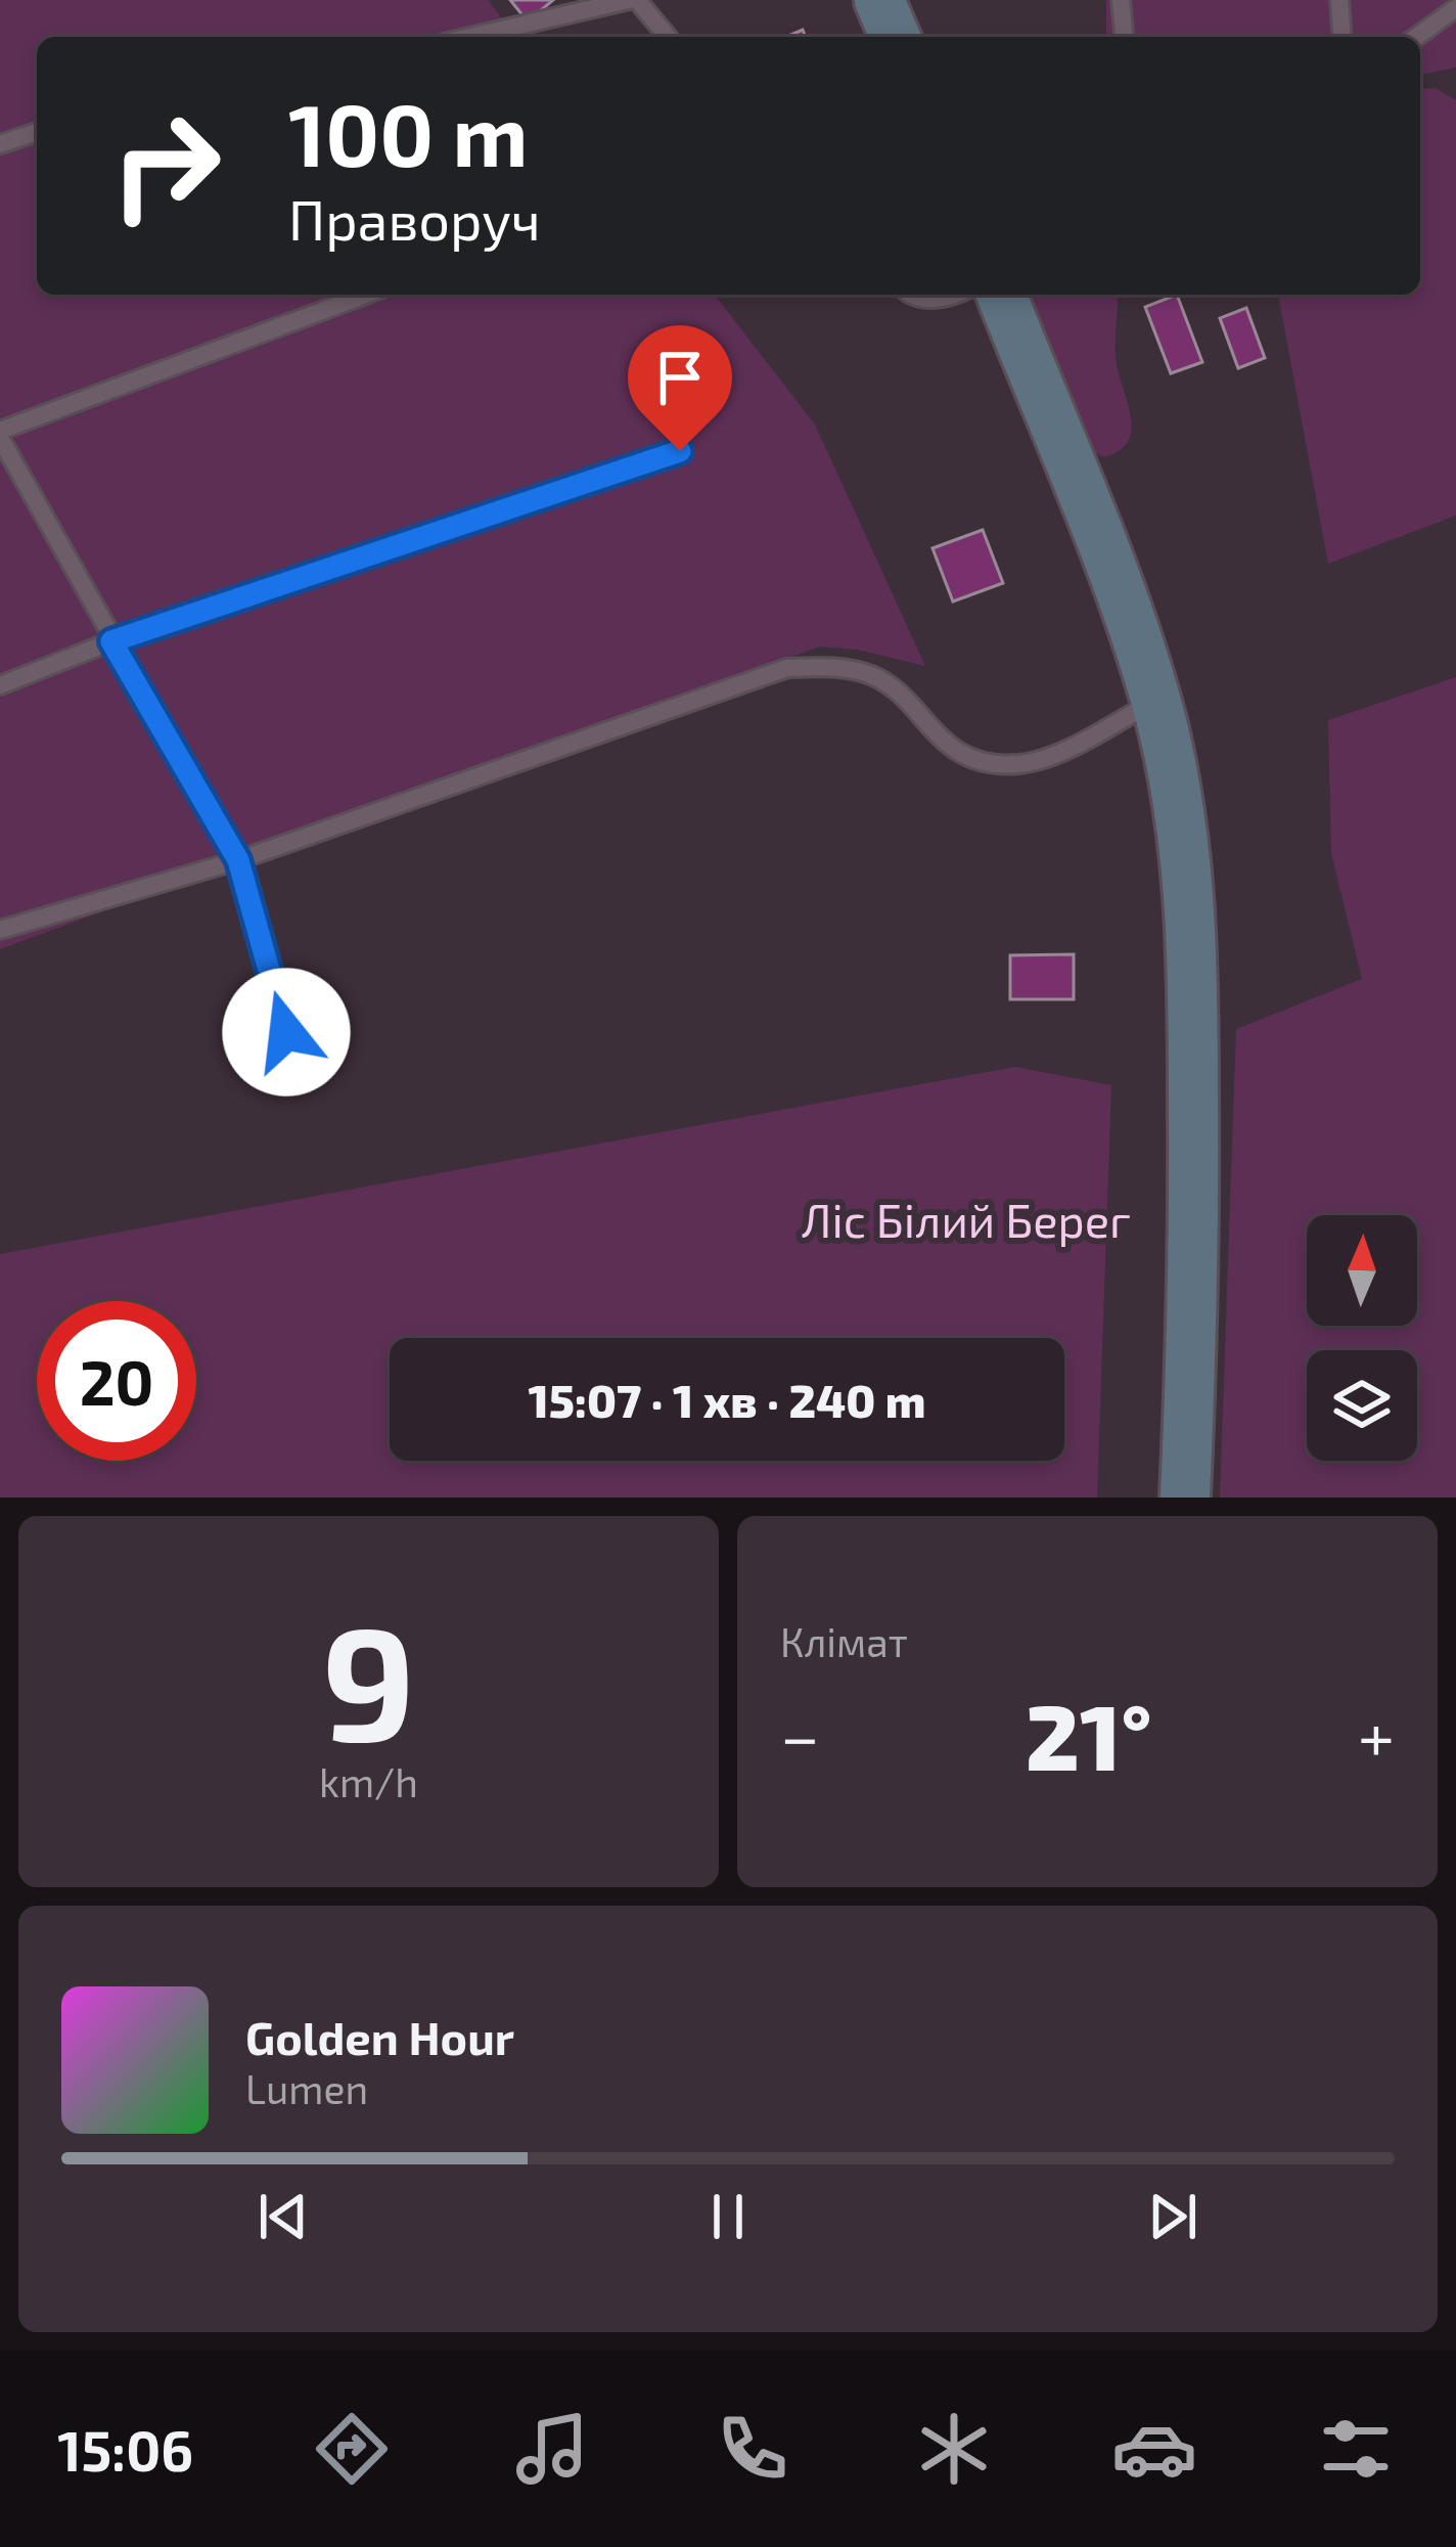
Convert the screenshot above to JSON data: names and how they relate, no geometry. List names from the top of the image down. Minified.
{"parks":["Ліс Білий Берег"],"north":"top","page":{"turn":["100 m","Праворуч"],"limit":"20","trip":"15:07 · 1 хв · 240 m","tile":[["9","km/h"],"Клімат"],"heat":["−","21°","+"],"song":["Golden Hour","Lumen"],"tabs":"15:06"}}
